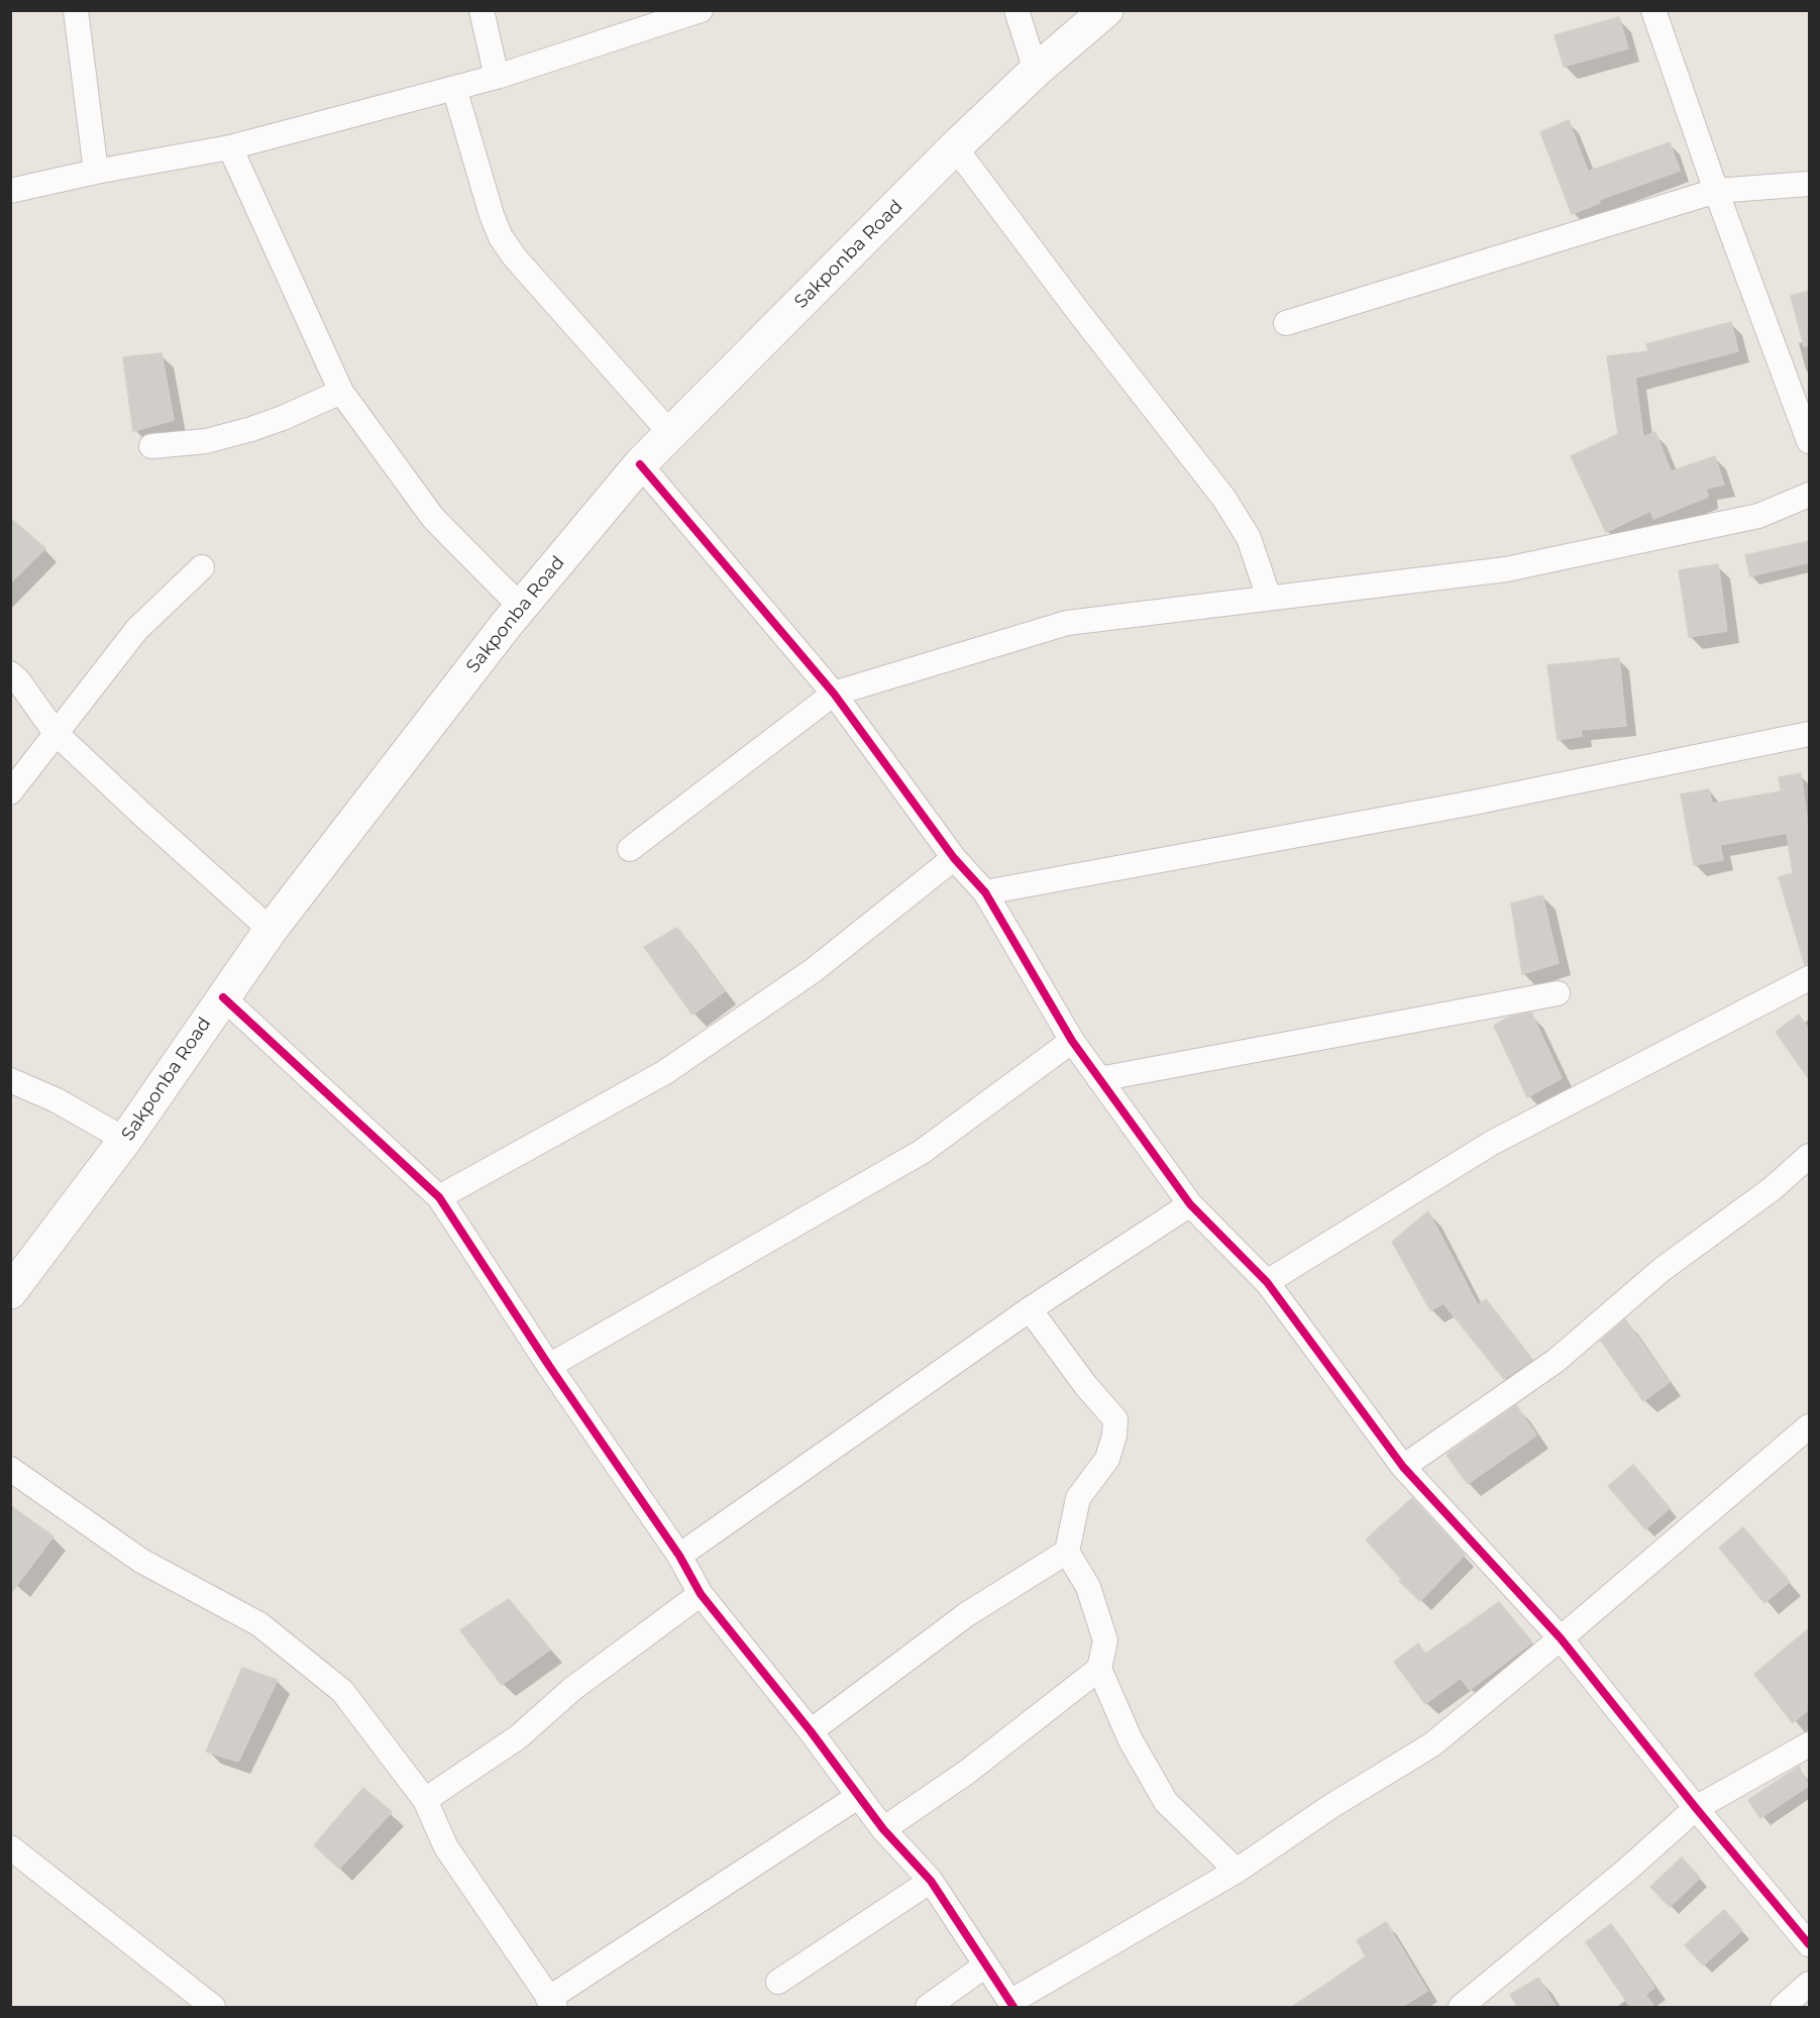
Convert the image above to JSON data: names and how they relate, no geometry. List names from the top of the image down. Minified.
{"streets":{"main road":["Sakponba Road"]}}
